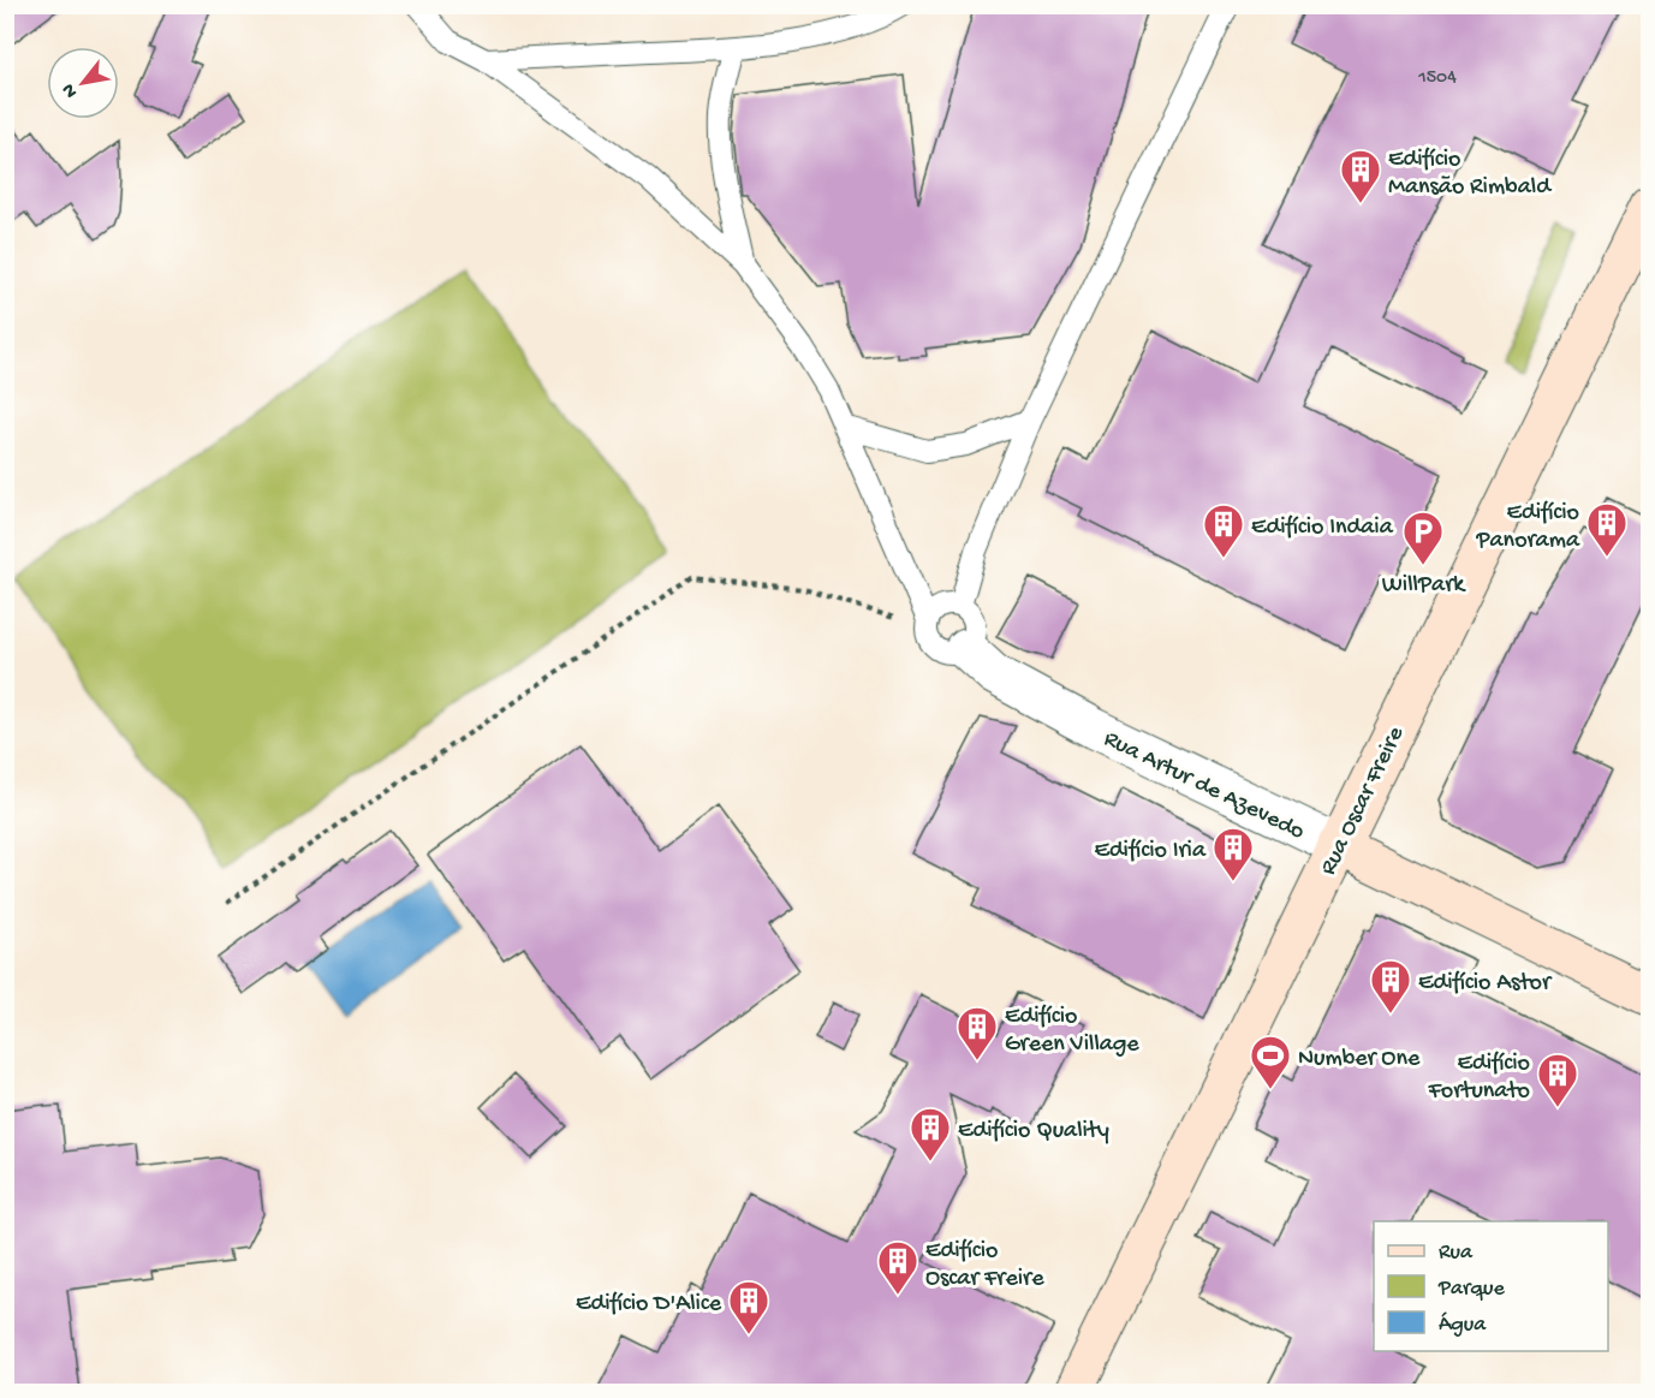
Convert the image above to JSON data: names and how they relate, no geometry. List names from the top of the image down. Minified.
{"streets":{"street":["Rua Artur de Azevedo","Rua Oscar Freire"]},"crossings":[["Rua Artur de Azevedo","Rua Oscar Freire"]],"places":{"building":["Edifício Mansão Rimbald","Edifício Panorama","Edifício Indaia","Edifício Iria","Edifício Astor","Edifício Green Village","Edifício Fortunato","Edifício Quality","Edifício Oscar Freire","Edifício D'Alice"],"parking":["WillPark"],"sports":["Number One"]},"house_numbers":["1504"],"legend":["Rua","Parque","Água"],"north":"bottom left"}
